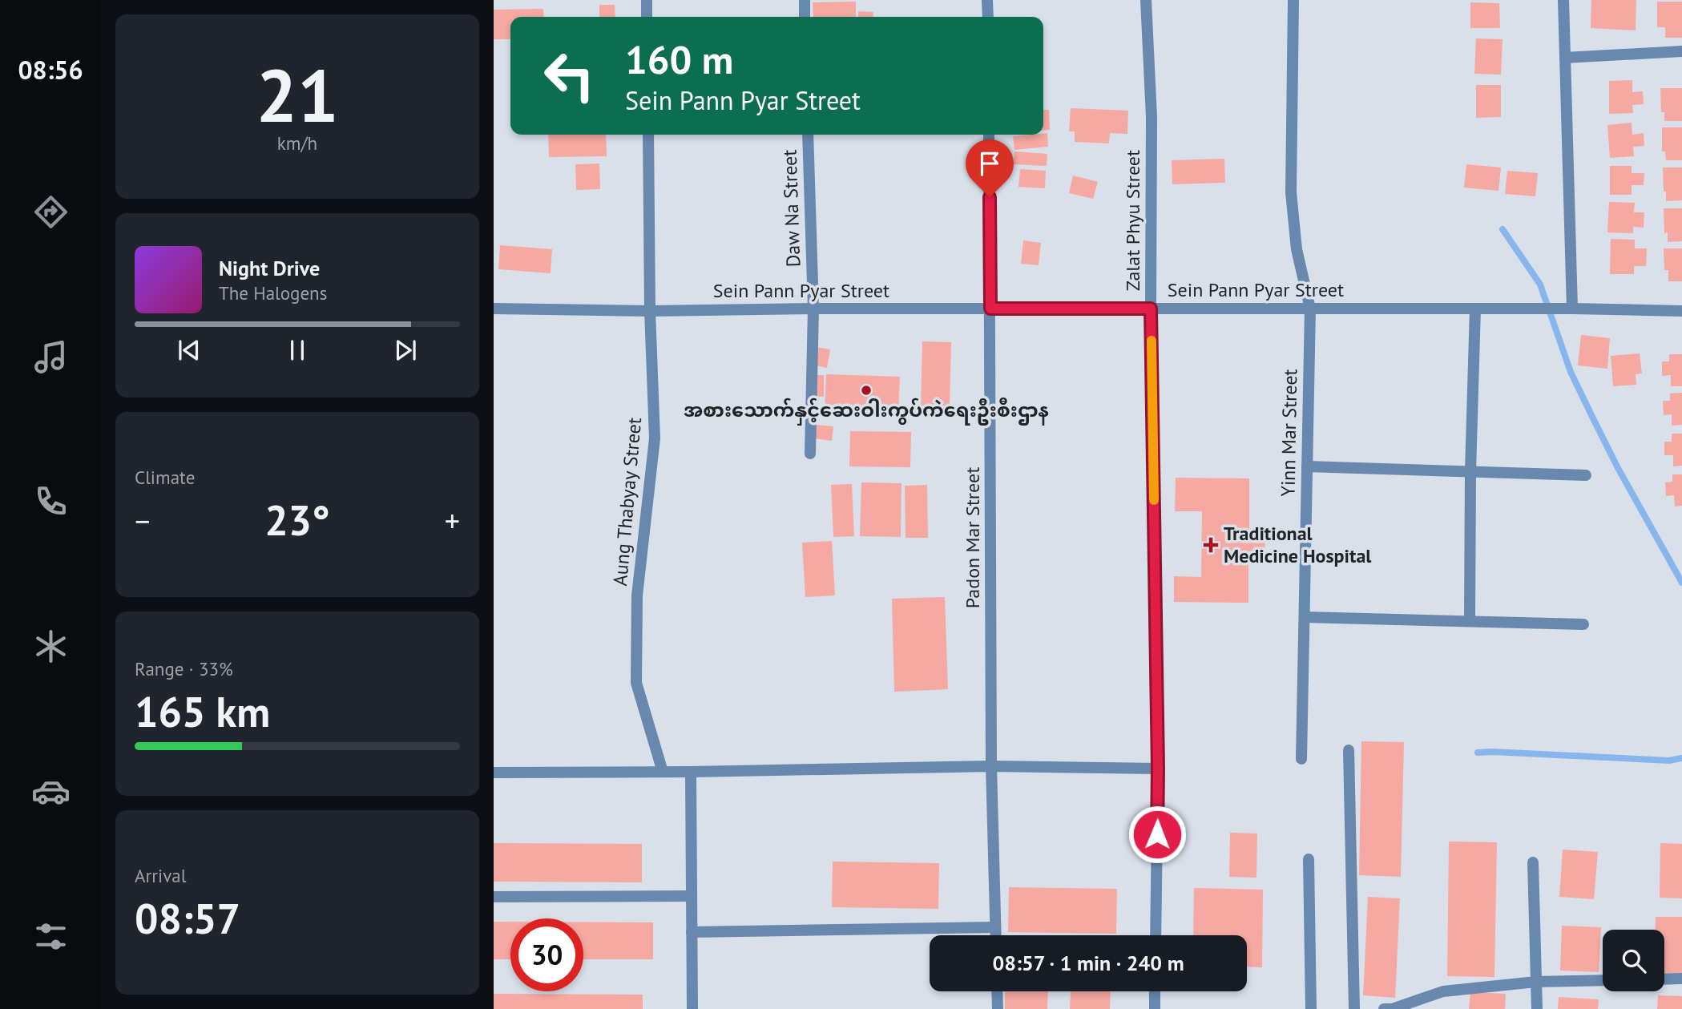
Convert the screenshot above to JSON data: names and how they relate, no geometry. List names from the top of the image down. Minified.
{"streets":{"street":["Daw Na Street","Zalat Phyu Street","Sein Pann Pyar Street","Yinn Mar Street","Aung Thabyay Street","Padon Mar Street"]},"crossings":[["Daw Na Street","Sein Pann Pyar Street"],["Zalat Phyu Street","Sein Pann Pyar Street"],["Sein Pann Pyar Street","Yinn Mar Street"],["Sein Pann Pyar Street","Aung Thabyay Street"],["Sein Pann Pyar Street","Padon Mar Street"]],"places":{"other":["အစားသောက်နှင့်ဆေးဝါးကွပ်ကဲရေးဦးစီးဌာန"],"health":["Traditional Medicine Hospital"]},"page":{"tabs":"08:56","tile":[["21","km/h"],"Climate",["Range · 33%","165 km"],["Arrival","08:57"]],"turn":["160 m","Sein Pann Pyar Street"],"song":["Night Drive","The Halogens"],"heat":["−","23°","+"],"limit":"30","trip":"08:57 · 1 min · 240 m"}}
